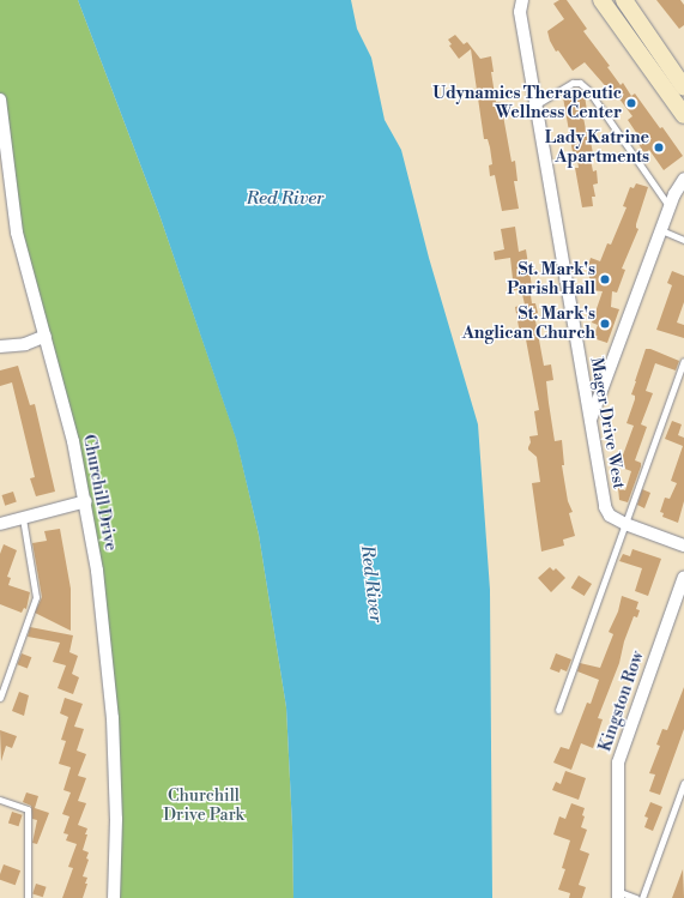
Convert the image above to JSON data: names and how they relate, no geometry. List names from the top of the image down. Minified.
{"streets":{"street":["Mager Drive West","Churchill Drive","Kingston Row"]},"water":["Red River"],"parks":["Churchill Drive Park"],"places":["Udynamics Therapeutic Wellness Center","Lady Katrine Apartments","St. Mark's Parish Hall","St. Mark's Anglican Church"]}
